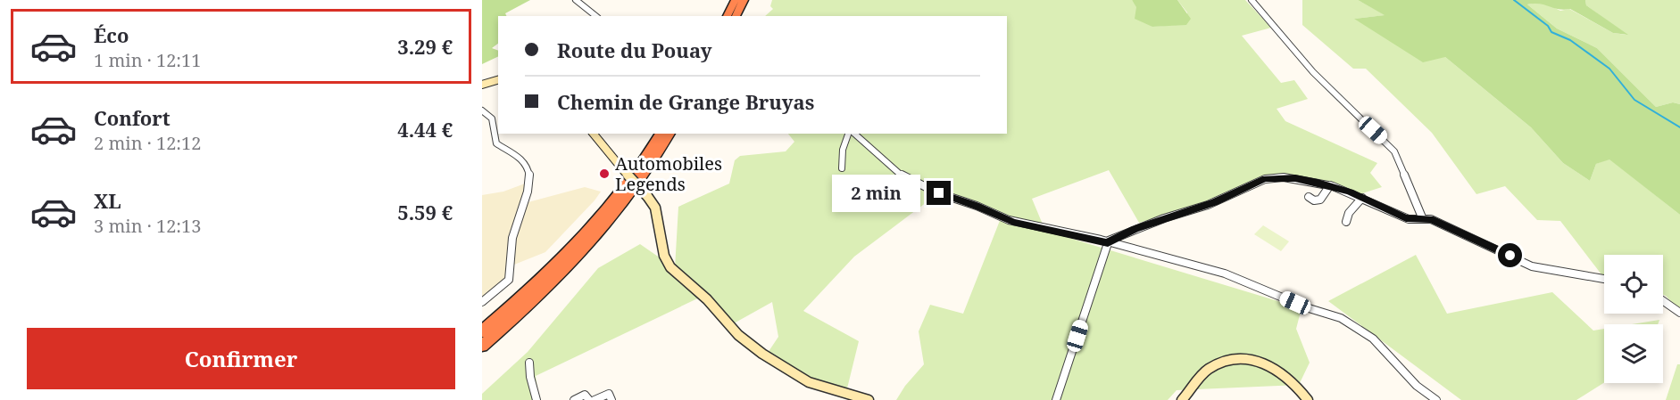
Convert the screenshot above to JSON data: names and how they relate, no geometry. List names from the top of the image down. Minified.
{"places":["Automobiles Legends"],"page":{"list":[{"name":"Éco","note":"1 min · 12:11","value":"3.29 €"},{"name":"Confort","note":"2 min · 12:12","value":"4.44 €"},{"name":"XL","note":"3 min · 12:13","value":"5.59 €"}],"banner":["Route du Pouay","Chemin de Grange Bruyas"],"bubble":"2 min","buttons":"Confirmer"}}
